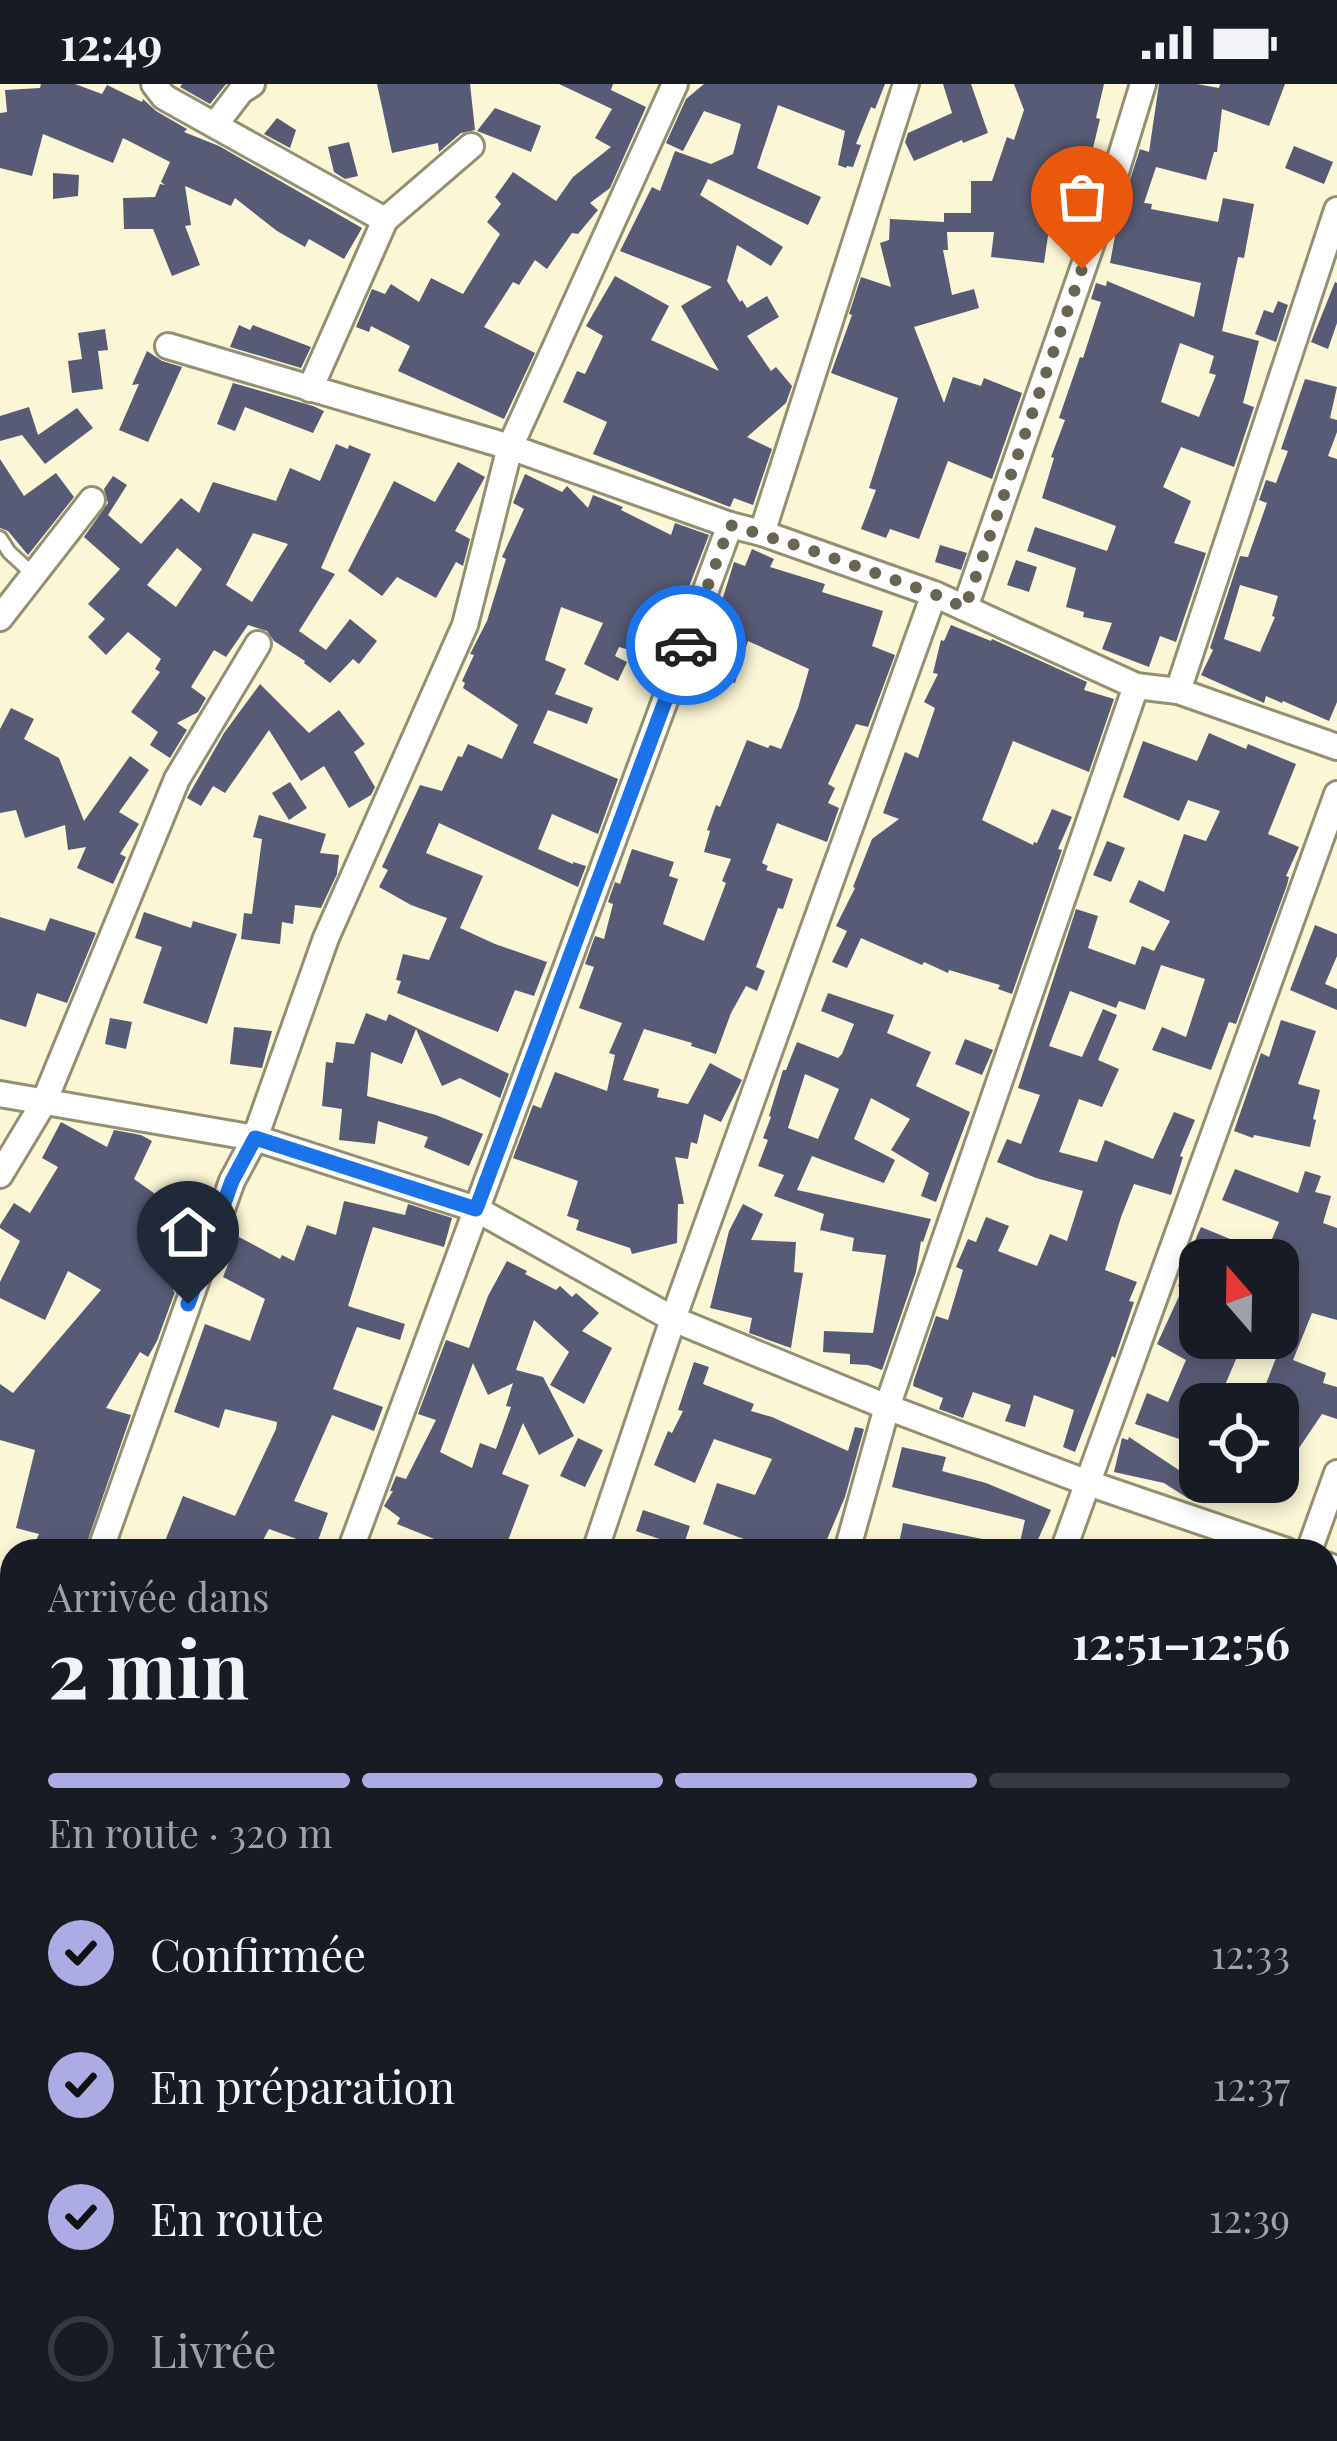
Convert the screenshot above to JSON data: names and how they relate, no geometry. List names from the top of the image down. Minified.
{"north":"top","page":{"status":"12:49","heading":["2 min","Arrivée dans","12:51–12:56"],"bar":"En route · 320 m","list":[["Confirmée","12:33"],["En préparation","12:37"],["En route","12:39"],"Livrée"]}}
